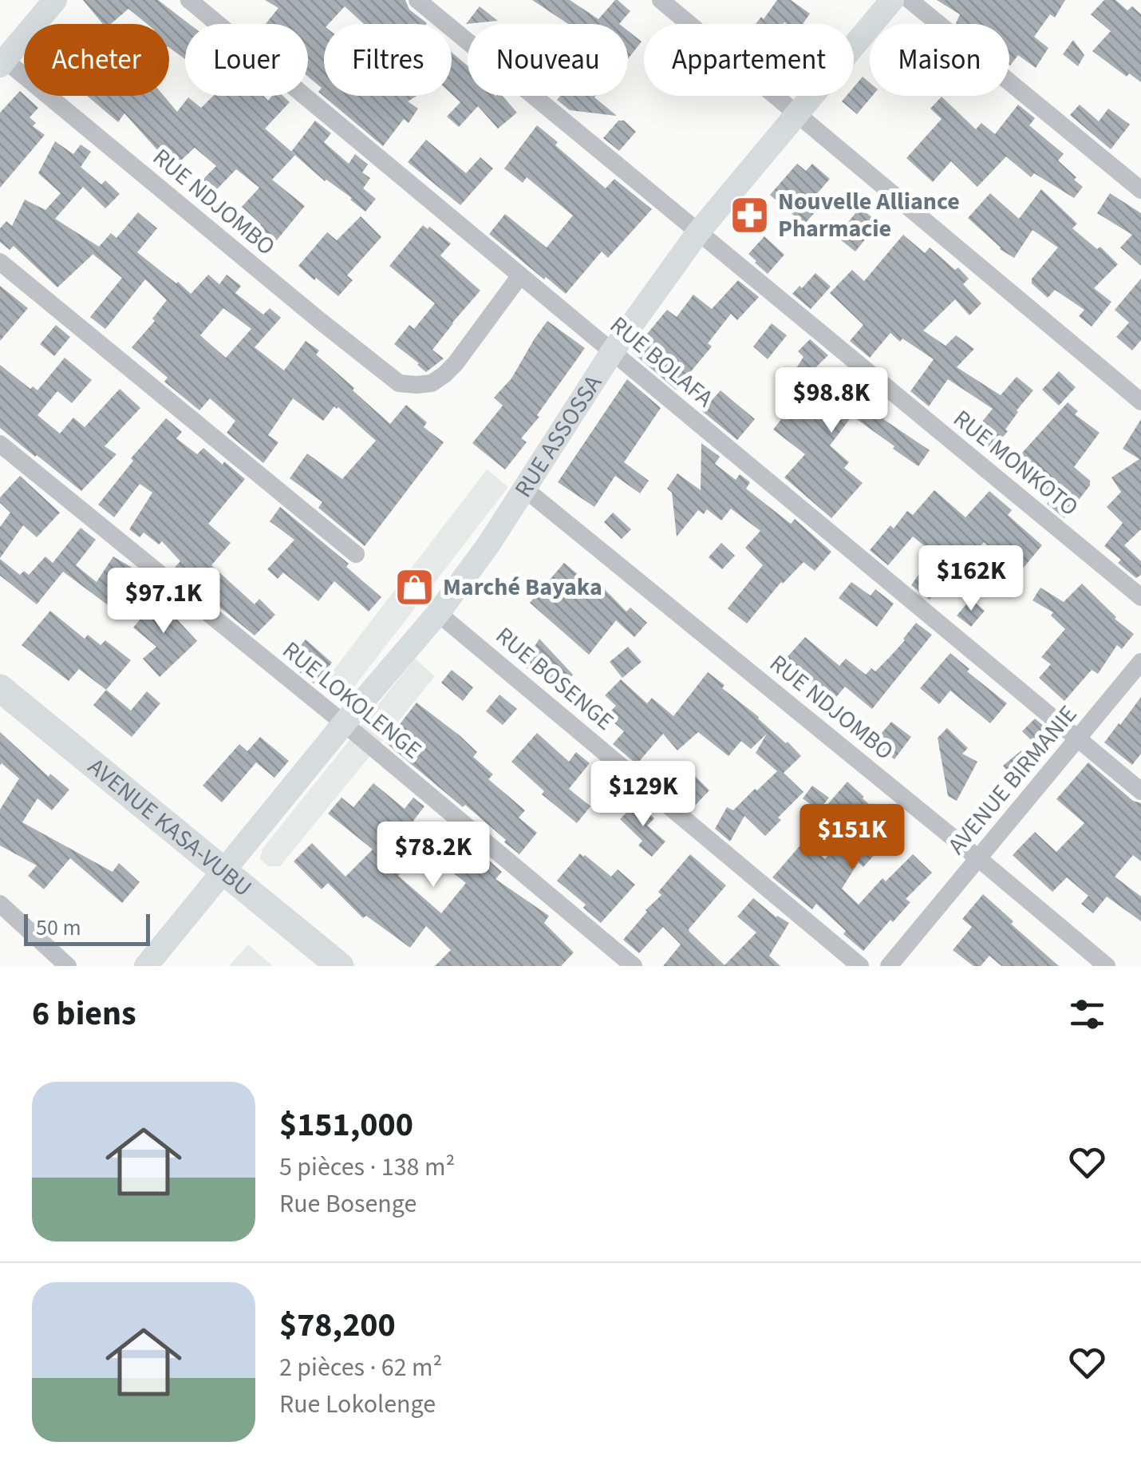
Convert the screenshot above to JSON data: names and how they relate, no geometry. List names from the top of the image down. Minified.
{"streets":{"main road":["AVENUE KASA-VUBU"],"street":["RUE NDJOMBO","RUE BOLAFA","RUE ASSOSSA","RUE MONKOTO","RUE BOSENGE","RUE LOKOLENGE","AVENUE BIRMANIE"]},"crossings":[["RUE NDJOMBO","RUE BOLAFA"],["RUE NDJOMBO","RUE ASSOSSA"],["RUE NDJOMBO","AVENUE BIRMANIE"],["RUE BOLAFA","RUE ASSOSSA"],["RUE BOLAFA","AVENUE BIRMANIE"],["RUE ASSOSSA","RUE MONKOTO"],["RUE ASSOSSA","RUE BOSENGE"],["RUE ASSOSSA","RUE LOKOLENGE"],["RUE ASSOSSA","AVENUE KASA-VUBU"]],"places":{"pharmacy":["Nouvelle Alliance Pharmacie"],"shop":["Marché Bayaka"]},"scale_bar":"50 m","page":{"chip":["Acheter","Louer","Filtres","Nouveau","Appartement","Maison"],"price":["$98.8K","$162K","$97.1K","$129K","$151K","$78.2K"],"scale":"50 m","heading":"6 biens","list":[{"name":"$151,000","note":"5 pièces · 138 m² · Rue Bosenge"},{"name":"$78,200","note":"2 pièces · 62 m² · Rue Lokolenge"}]}}
